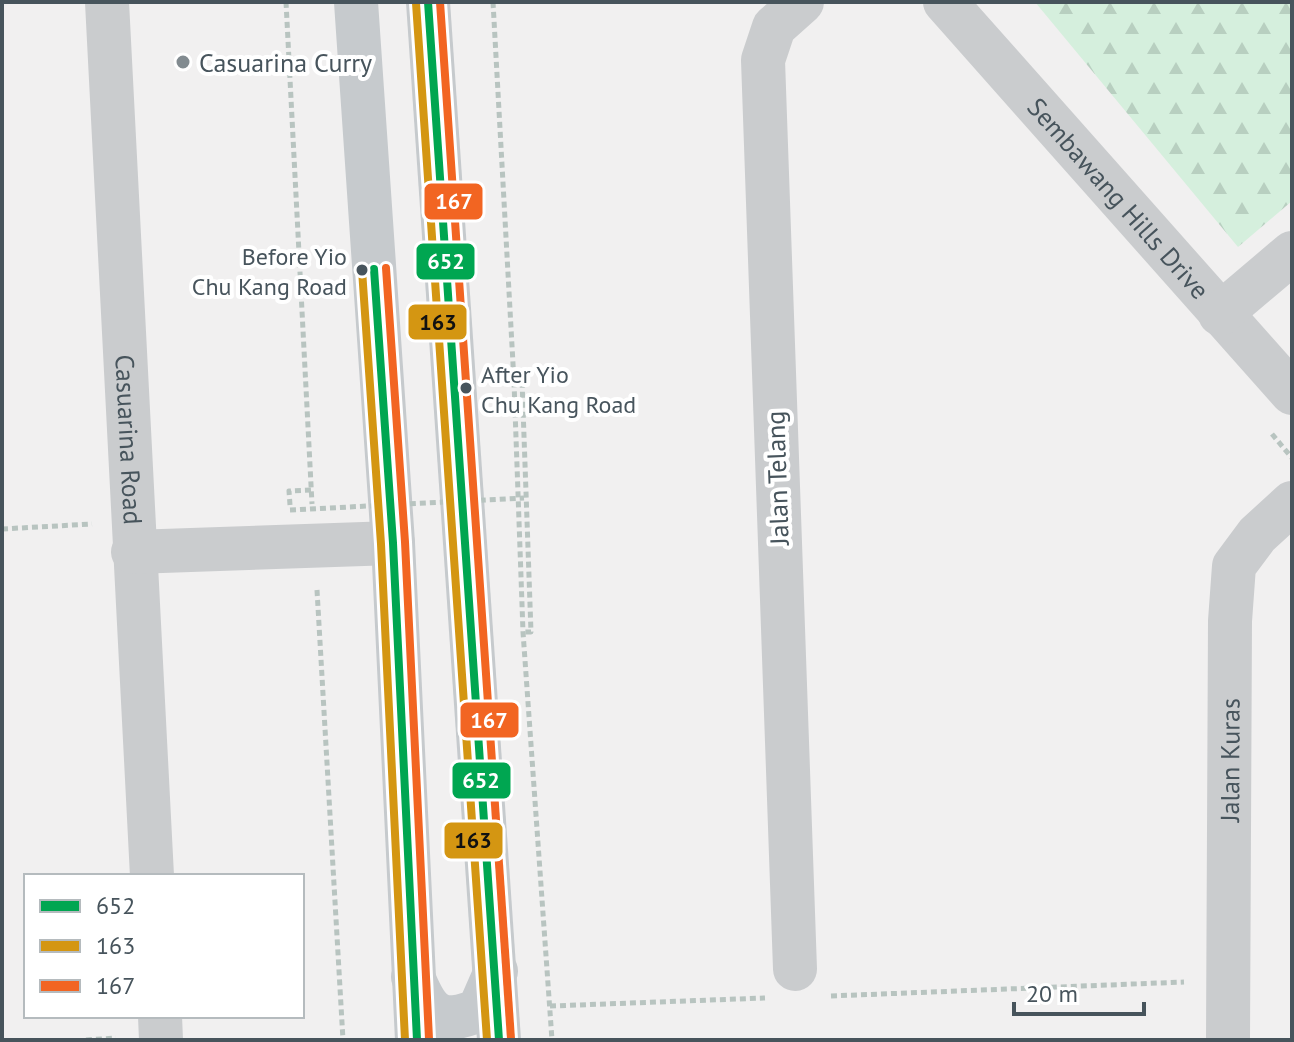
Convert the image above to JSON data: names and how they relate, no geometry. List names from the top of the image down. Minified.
{"streets":{"street":["Sembawang Hills Drive","Casuarina Road","Jalan Telang","Jalan Kuras"]},"places":["Casuarina Curry","Before Yio Chu Kang Road","After Yio Chu Kang Road"],"lines":["transit line 652","transit line 167","transit line 163"],"legend":["652","163","167"],"scale_bar":"20 m"}
